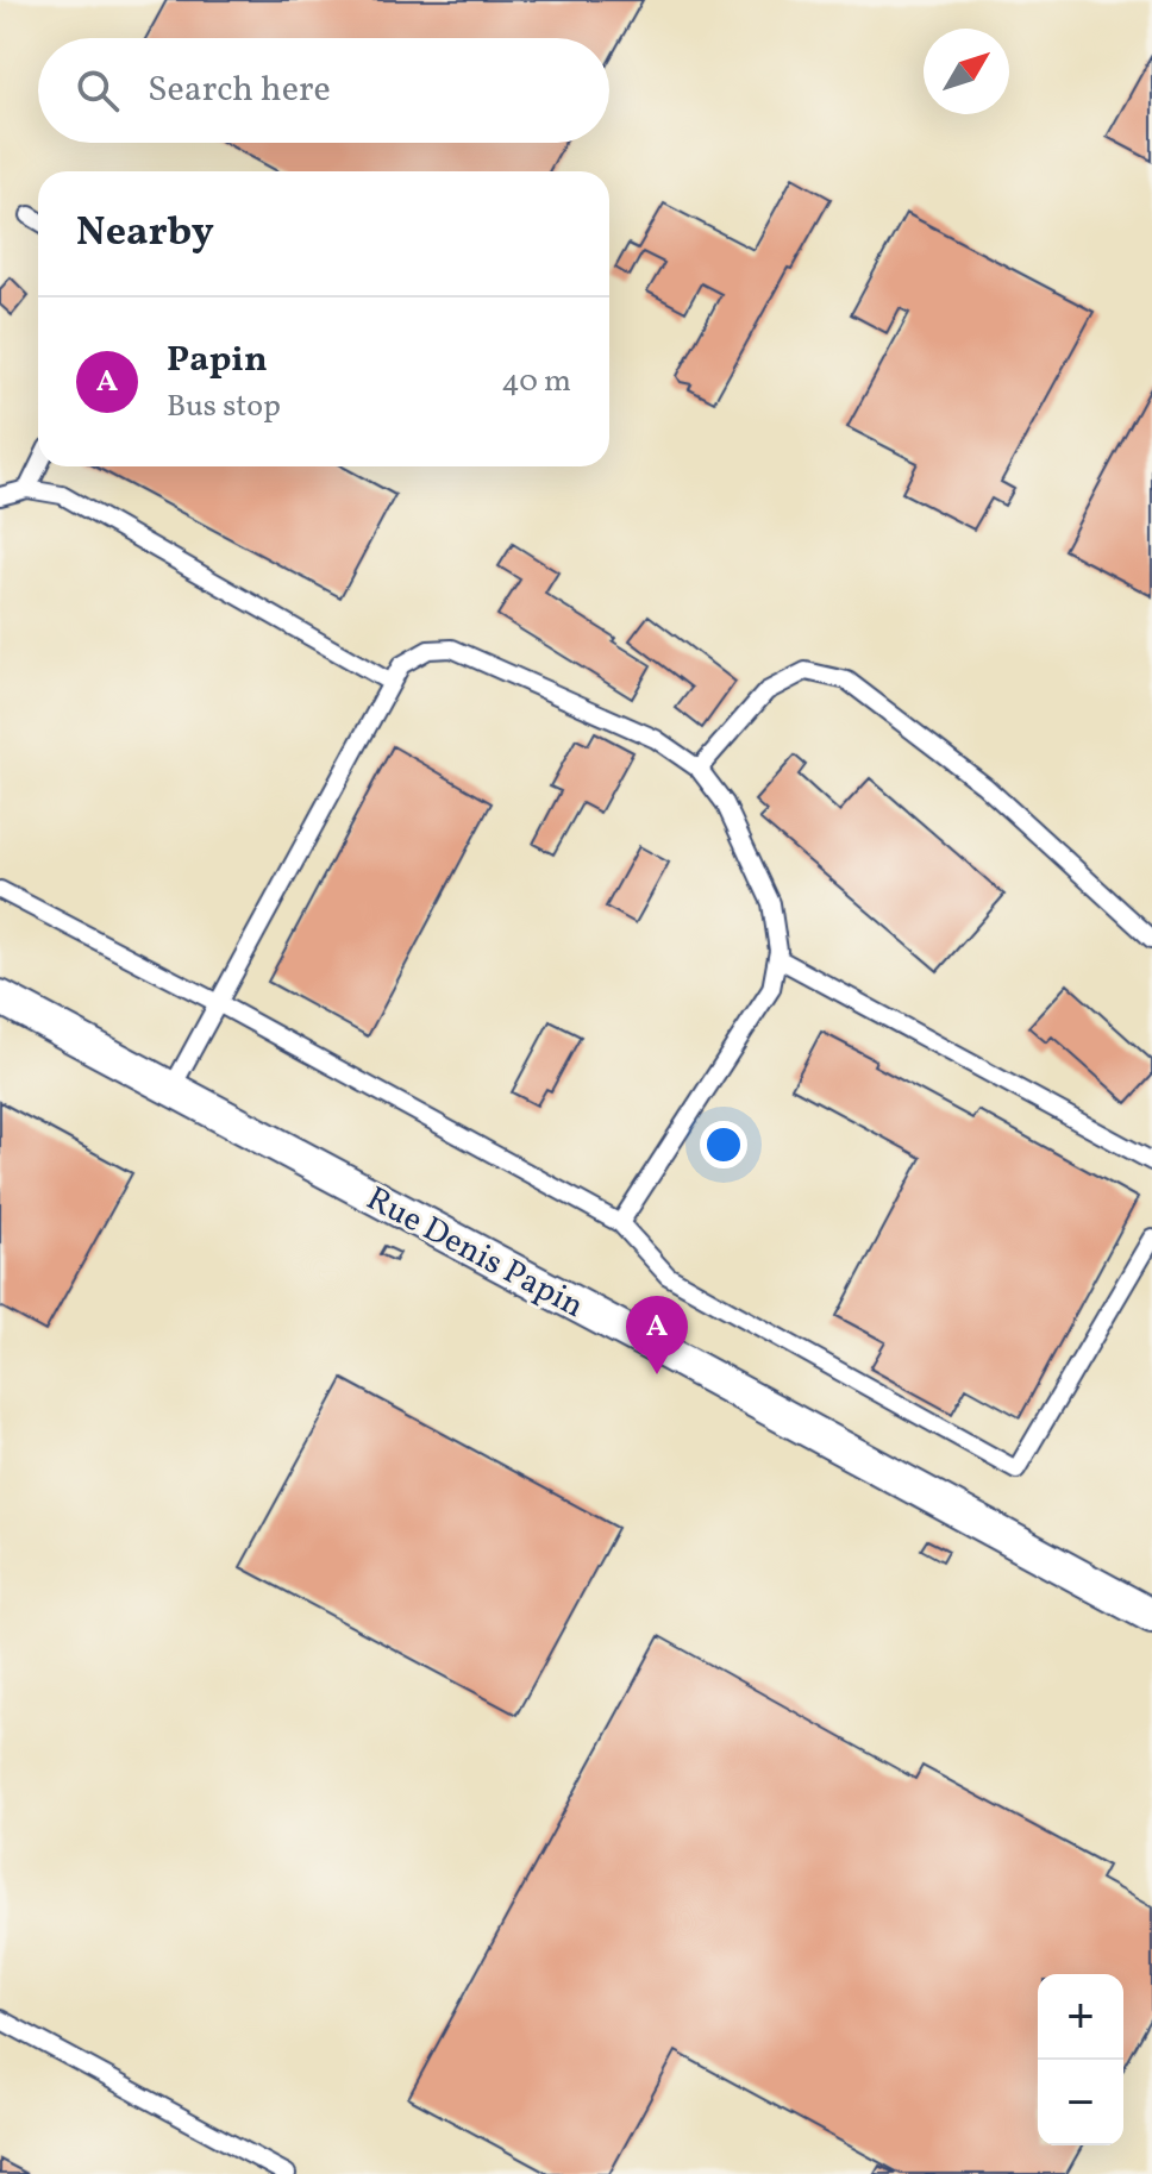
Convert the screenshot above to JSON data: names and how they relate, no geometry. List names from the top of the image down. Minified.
{"streets":{"street":["Rue Denis Papin"]},"north":"top right","page":{"search":"Search here","heading":"Nearby","list":[{"mark":"A","name":"Papin","note":"Bus stop","value":"40 m"}],"pins":"A","map_buttons":["+","−"]}}
